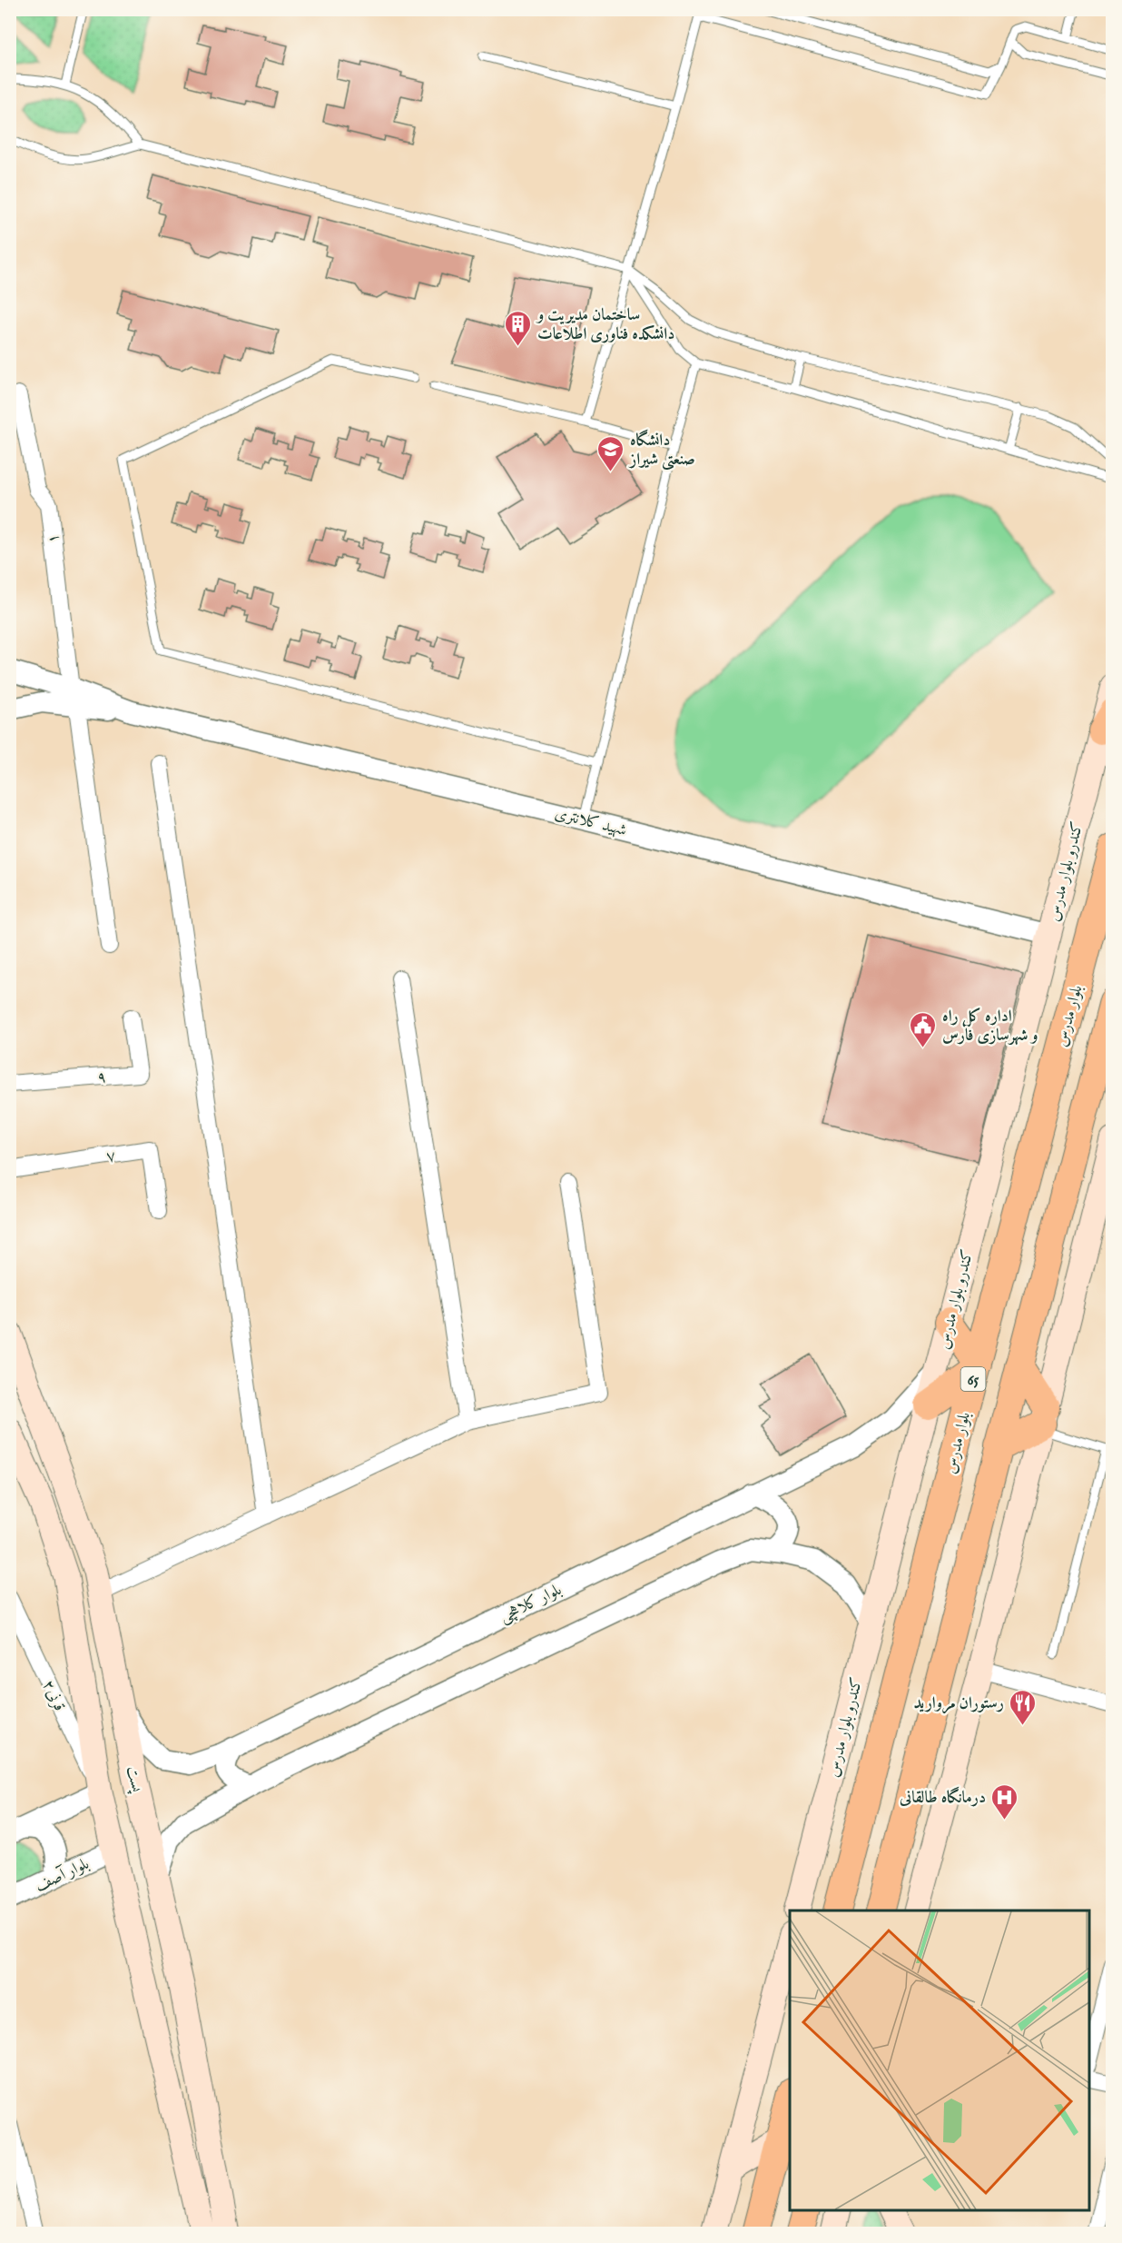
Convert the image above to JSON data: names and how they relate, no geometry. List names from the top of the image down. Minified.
{"streets":{"main road":["کندرو بلوار مدرس","بلوار مدرس","65","پست"],"street":["۱","شهید کلانتری","۹","۷","بلوار کلاهچی","قرنی۲","بلوار آصف"]},"crossings":[["۱","شهید کلانتری"],["شهید کلانتری","کندرو بلوار مدرس"],["کندرو بلوار مدرس","بلوار کلاهچی"],["بلوار کلاهچی","پست"]],"places":{"building":["ساختمان مدیریت و دانشکده فناوری اطلاعات"],"school or university":["دانشگاه صنعتی شیراز"],"public building":["اداره کل راه و شهرسازی فارس"],"restaurant":["رستوران مروارید"],"hospital":["درمانگاه طالقانی"]}}
